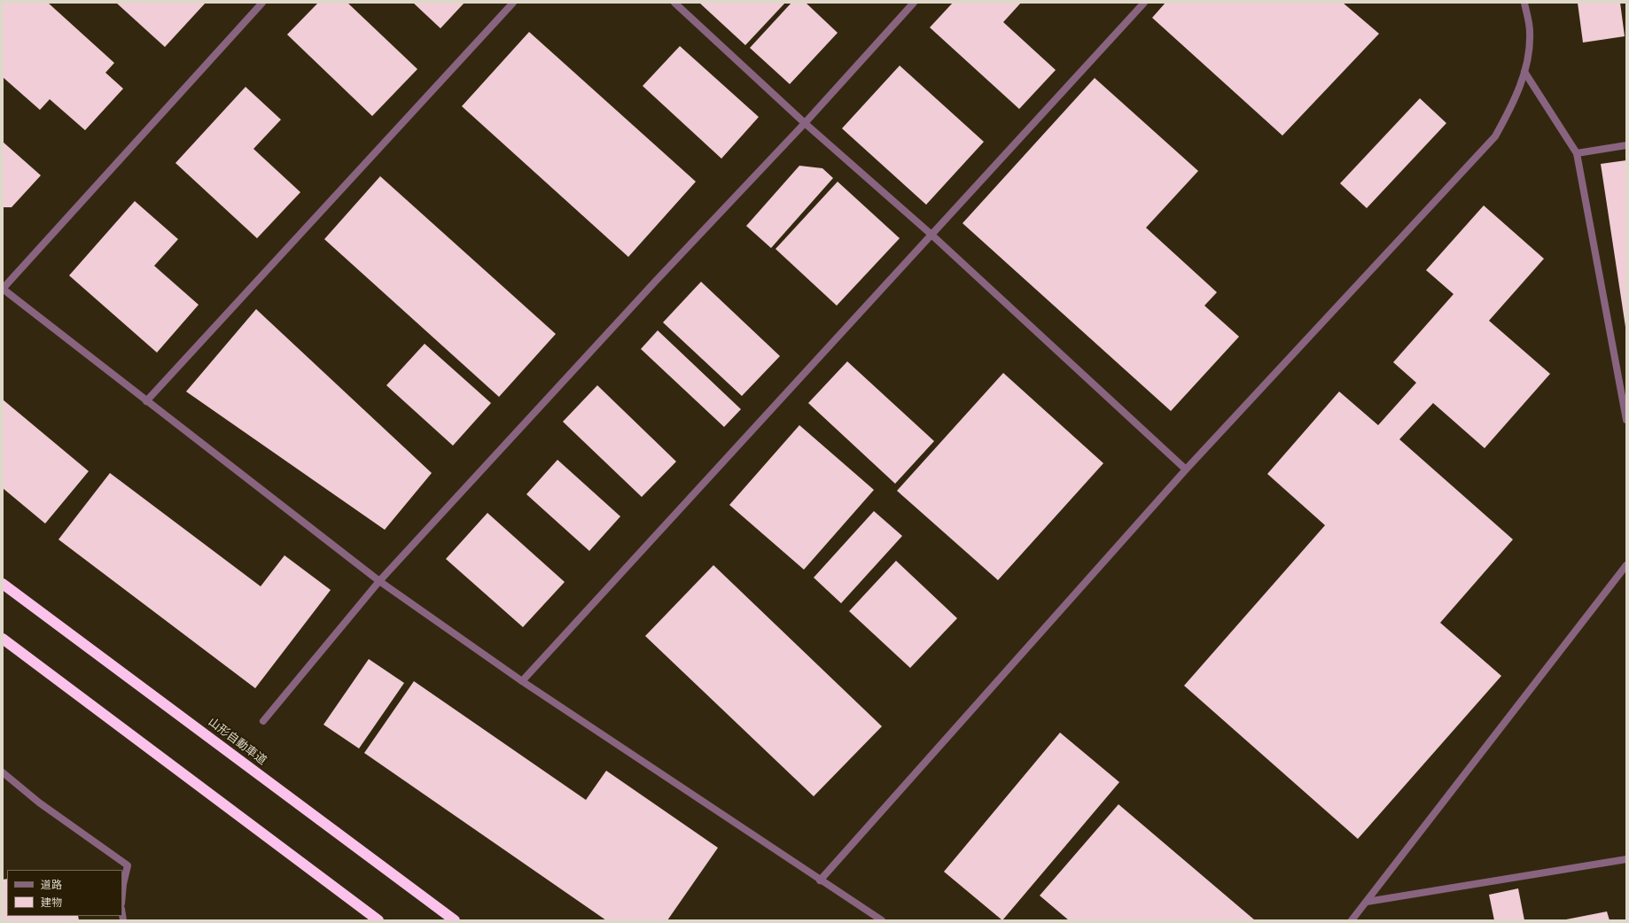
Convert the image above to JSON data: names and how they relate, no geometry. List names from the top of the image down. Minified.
{"streets":{"highway":["山形自動車道"]},"legend":["道路","建物"]}
